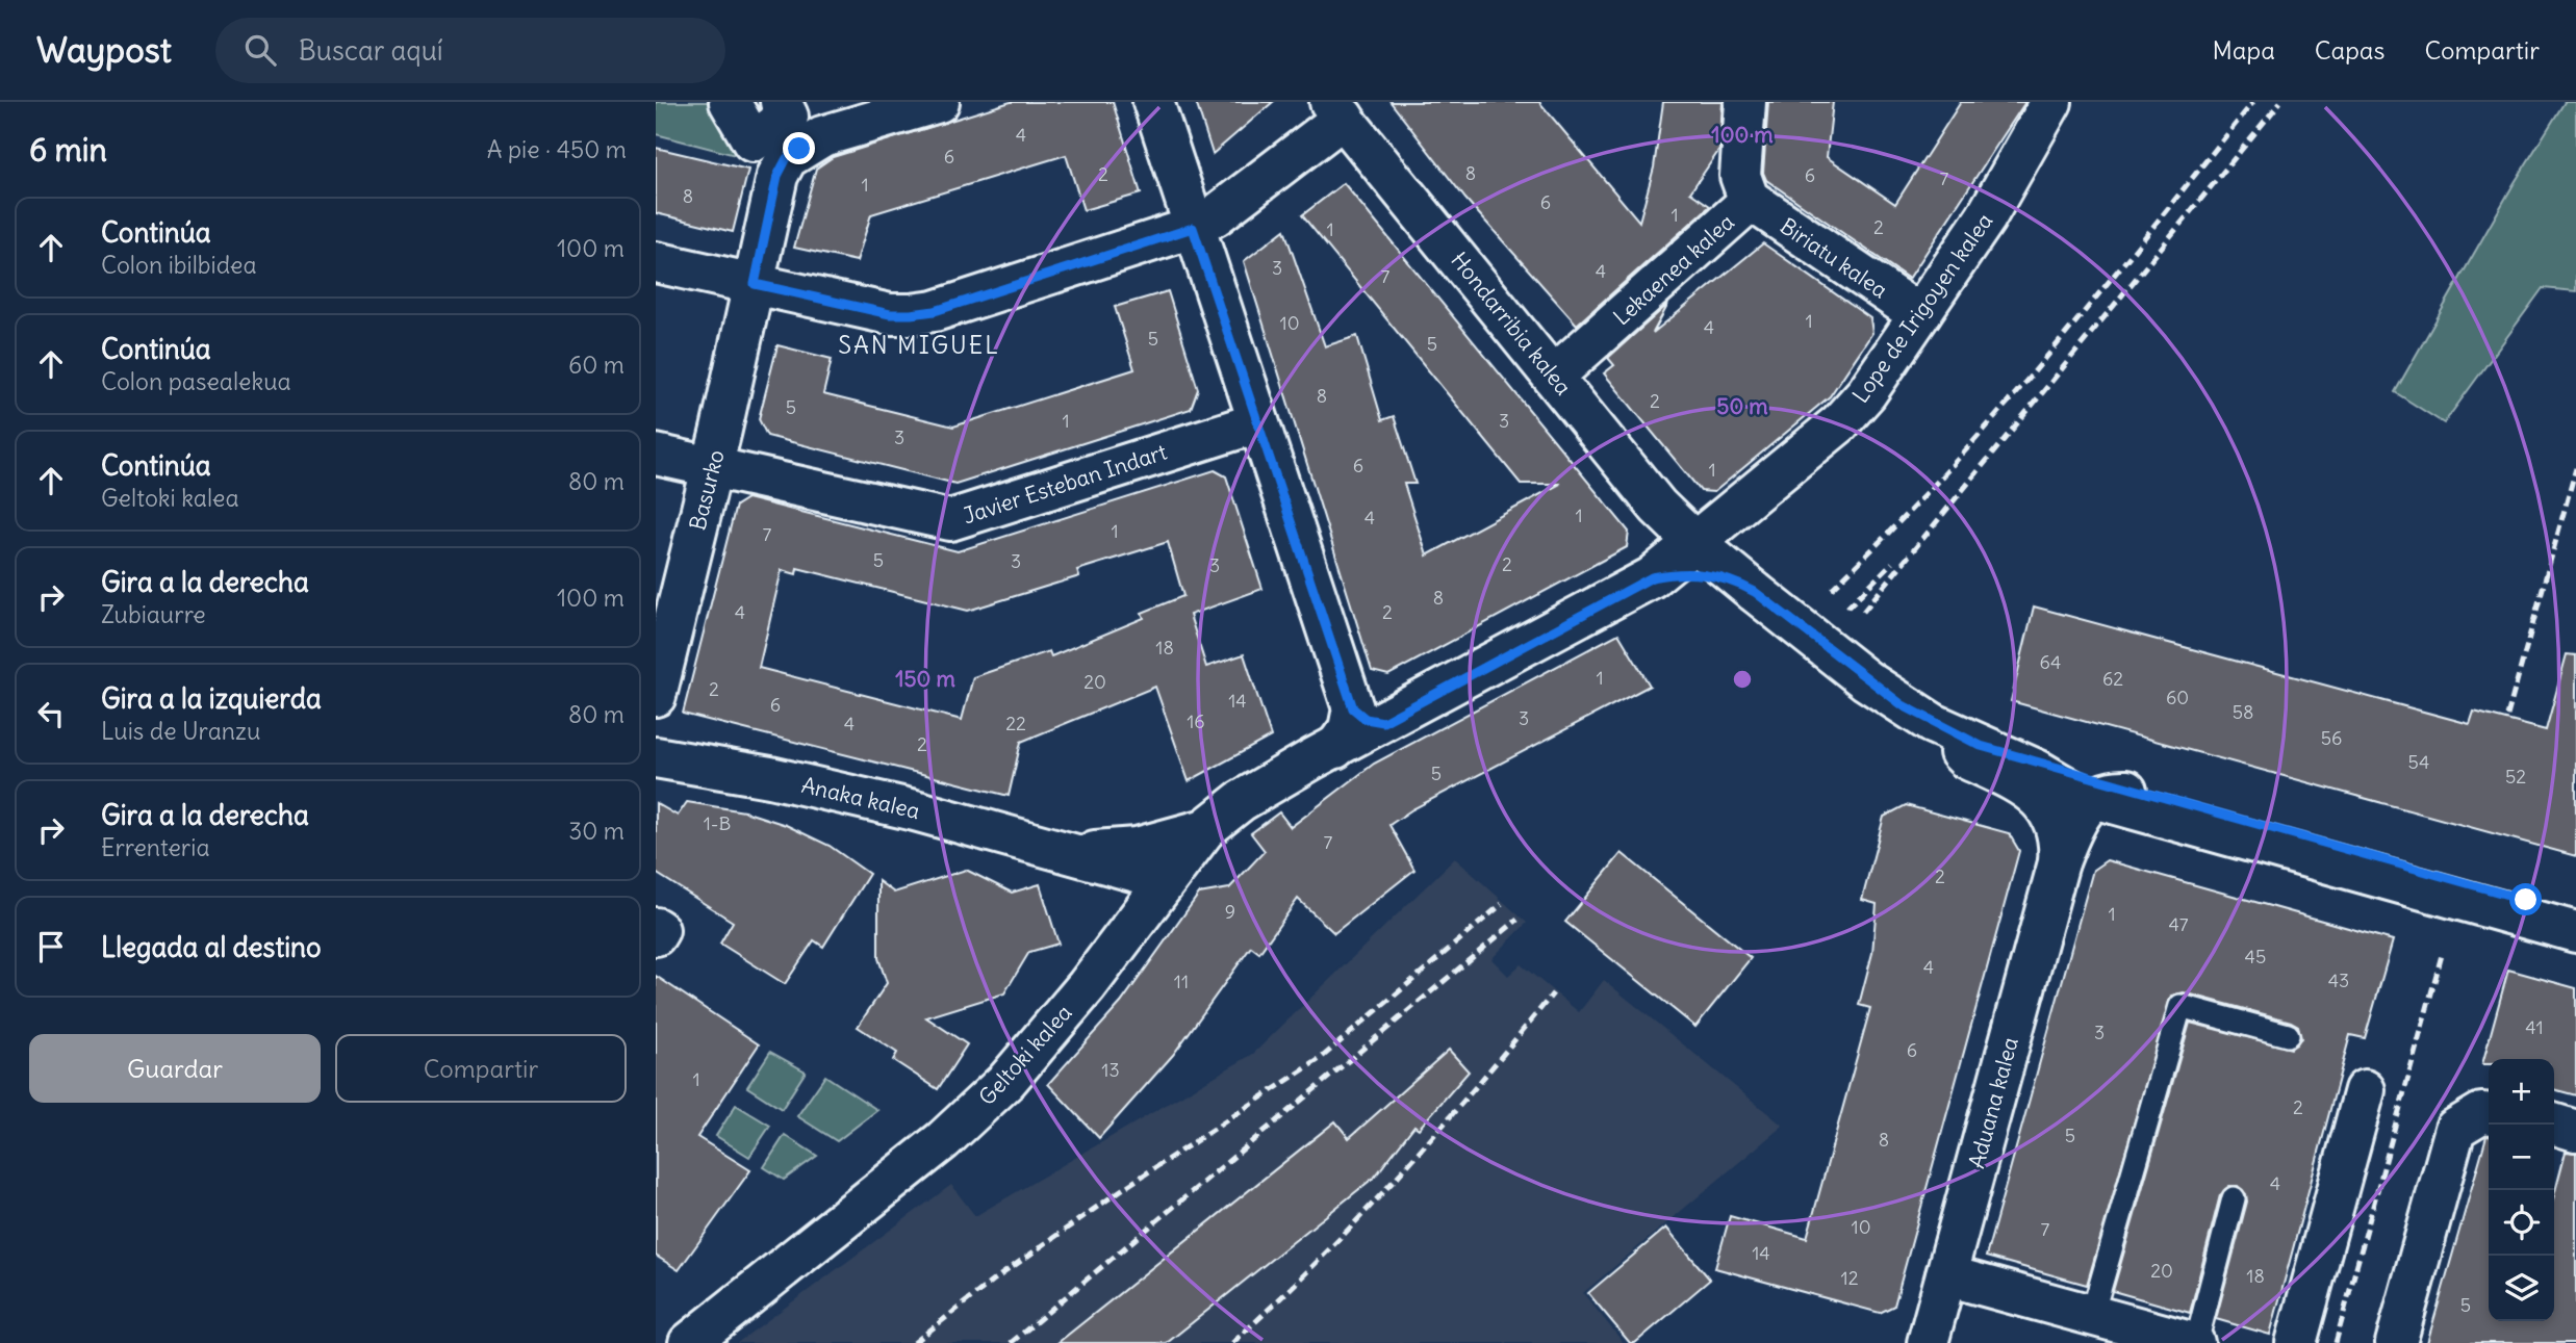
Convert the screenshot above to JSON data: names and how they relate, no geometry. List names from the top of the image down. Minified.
{"streets":{"street":["Biriatu kalea","Lekaenea kalea","Lope de Irigoyen kalea","Hondarribia kalea","Javier Esteban Indart","Basurko","Anaka kalea","Geltoki kalea","Aduana kalea"]},"crossings":[["Biriatu kalea","Lekaenea kalea"],["Biriatu kalea","Lope de Irigoyen kalea"],["Lekaenea kalea","Hondarribia kalea"],["Lope de Irigoyen kalea","Hondarribia kalea"],["Lope de Irigoyen kalea","Geltoki kalea"],["Hondarribia kalea","Geltoki kalea"],["Javier Esteban Indart","Basurko"],["Anaka kalea","Geltoki kalea"]],"districts":["SAN MIGUEL"],"house_numbers":["4","6","8","2","6","7","1","8","6","1","2","1","3","4","7","1","10","4","5","5","8","2","5","1","3","3","6","1","1","4","1","7","5","3","2","3","8","4","2","18","64","1","62","20","2","60","14","6","58","3","16","4","22","56","2","54","5","52","1-B","7","2","9","1","47","45","4","43","11","41","3","6","13","1","2","5","8","4","10","7","14","20","18","12","5"],"page":{"header":"Waypost","search":"Buscar aquí","nav":["Mapa","Capas","Compartir"],"heading":["6 min","A pie · 450 m"],"list":[["Continúa","Colon ibilbidea","100 m"],["Continúa","Colon pasealekua","60 m"],["Continúa","Geltoki kalea","80 m"],["Gira a la derecha","Zubiaurre","100 m"],["Gira a la izquierda","Luis de Uranzu","80 m"],["Gira a la derecha","Errenteria","30 m"],"Llegada al destino"],"buttons":["Guardar","Compartir"],"map_buttons":["+","−"]},"rings":["100 m","50 m","150 m"]}
